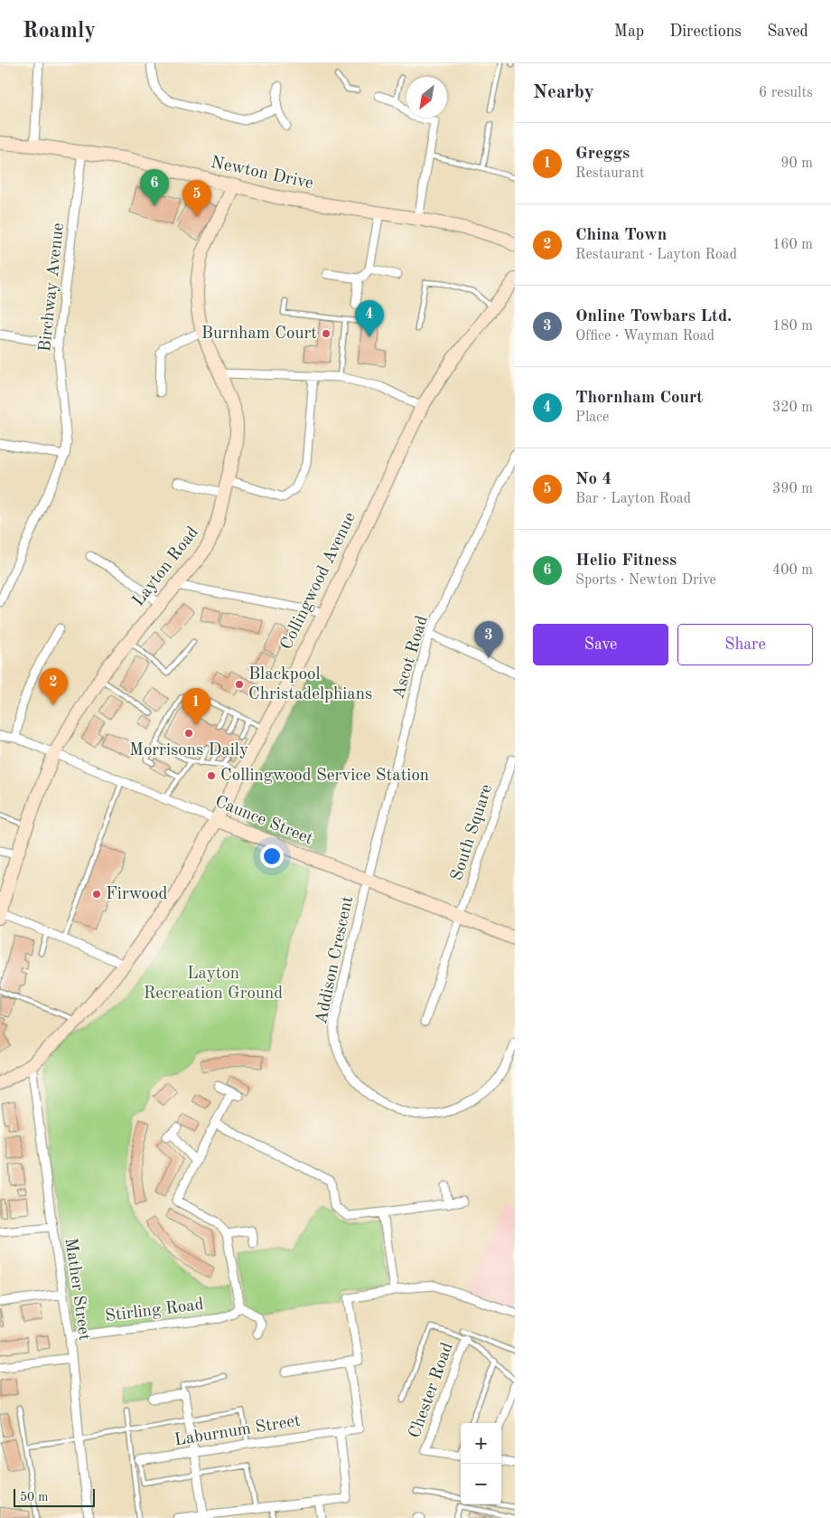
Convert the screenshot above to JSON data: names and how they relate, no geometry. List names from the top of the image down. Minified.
{"streets":{"street":["Newton Drive","Birchway Avenue","Layton Road","Collingwood Avenue","Ascot Road","Caunce Street","South Square","Addison Crescent","Mather Street","Stirling Road","Chester Road","Laburnum Street"]},"crossings":[["Newton Drive","Birchway Avenue"],["Newton Drive","Layton Road"],["Layton Road","Caunce Street"],["Collingwood Avenue","Caunce Street"],["Collingwood Avenue","Mather Street"],["Ascot Road","Caunce Street"],["Ascot Road","Addison Crescent"],["Caunce Street","South Square"],["Caunce Street","Addison Crescent"],["Mather Street","Stirling Road"]],"parks":["Layton Recreation Ground"],"places":["Burnham Court","Blackpool Christadelphians","Morrisons Daily","Collingwood Service Station","Firwood"],"scale_bar":"50 m","north":"bottom left","page":{"header":"Roamly","nav":["Map","Directions","Saved"],"heading":["Nearby","6 results"],"list":[{"mark":"1","name":"Greggs","note":"Restaurant","value":"90 m"},{"mark":"2","name":"China Town","note":"Restaurant · Layton Road","value":"160 m"},{"mark":"3","name":"Online Towbars Ltd.","note":"Office · Wayman Road","value":"180 m"},{"mark":"4","name":"Thornham Court","note":"Place","value":"320 m"},{"mark":"5","name":"No 4","note":"Bar · Layton Road","value":"390 m"},{"mark":"6","name":"Helio Fitness","note":"Sports · Newton Drive","value":"400 m"}],"pins":["6","5","4","3","2","1"],"buttons":["Save","Share"],"map_buttons":["+","−"],"scale":"50 m"}}
